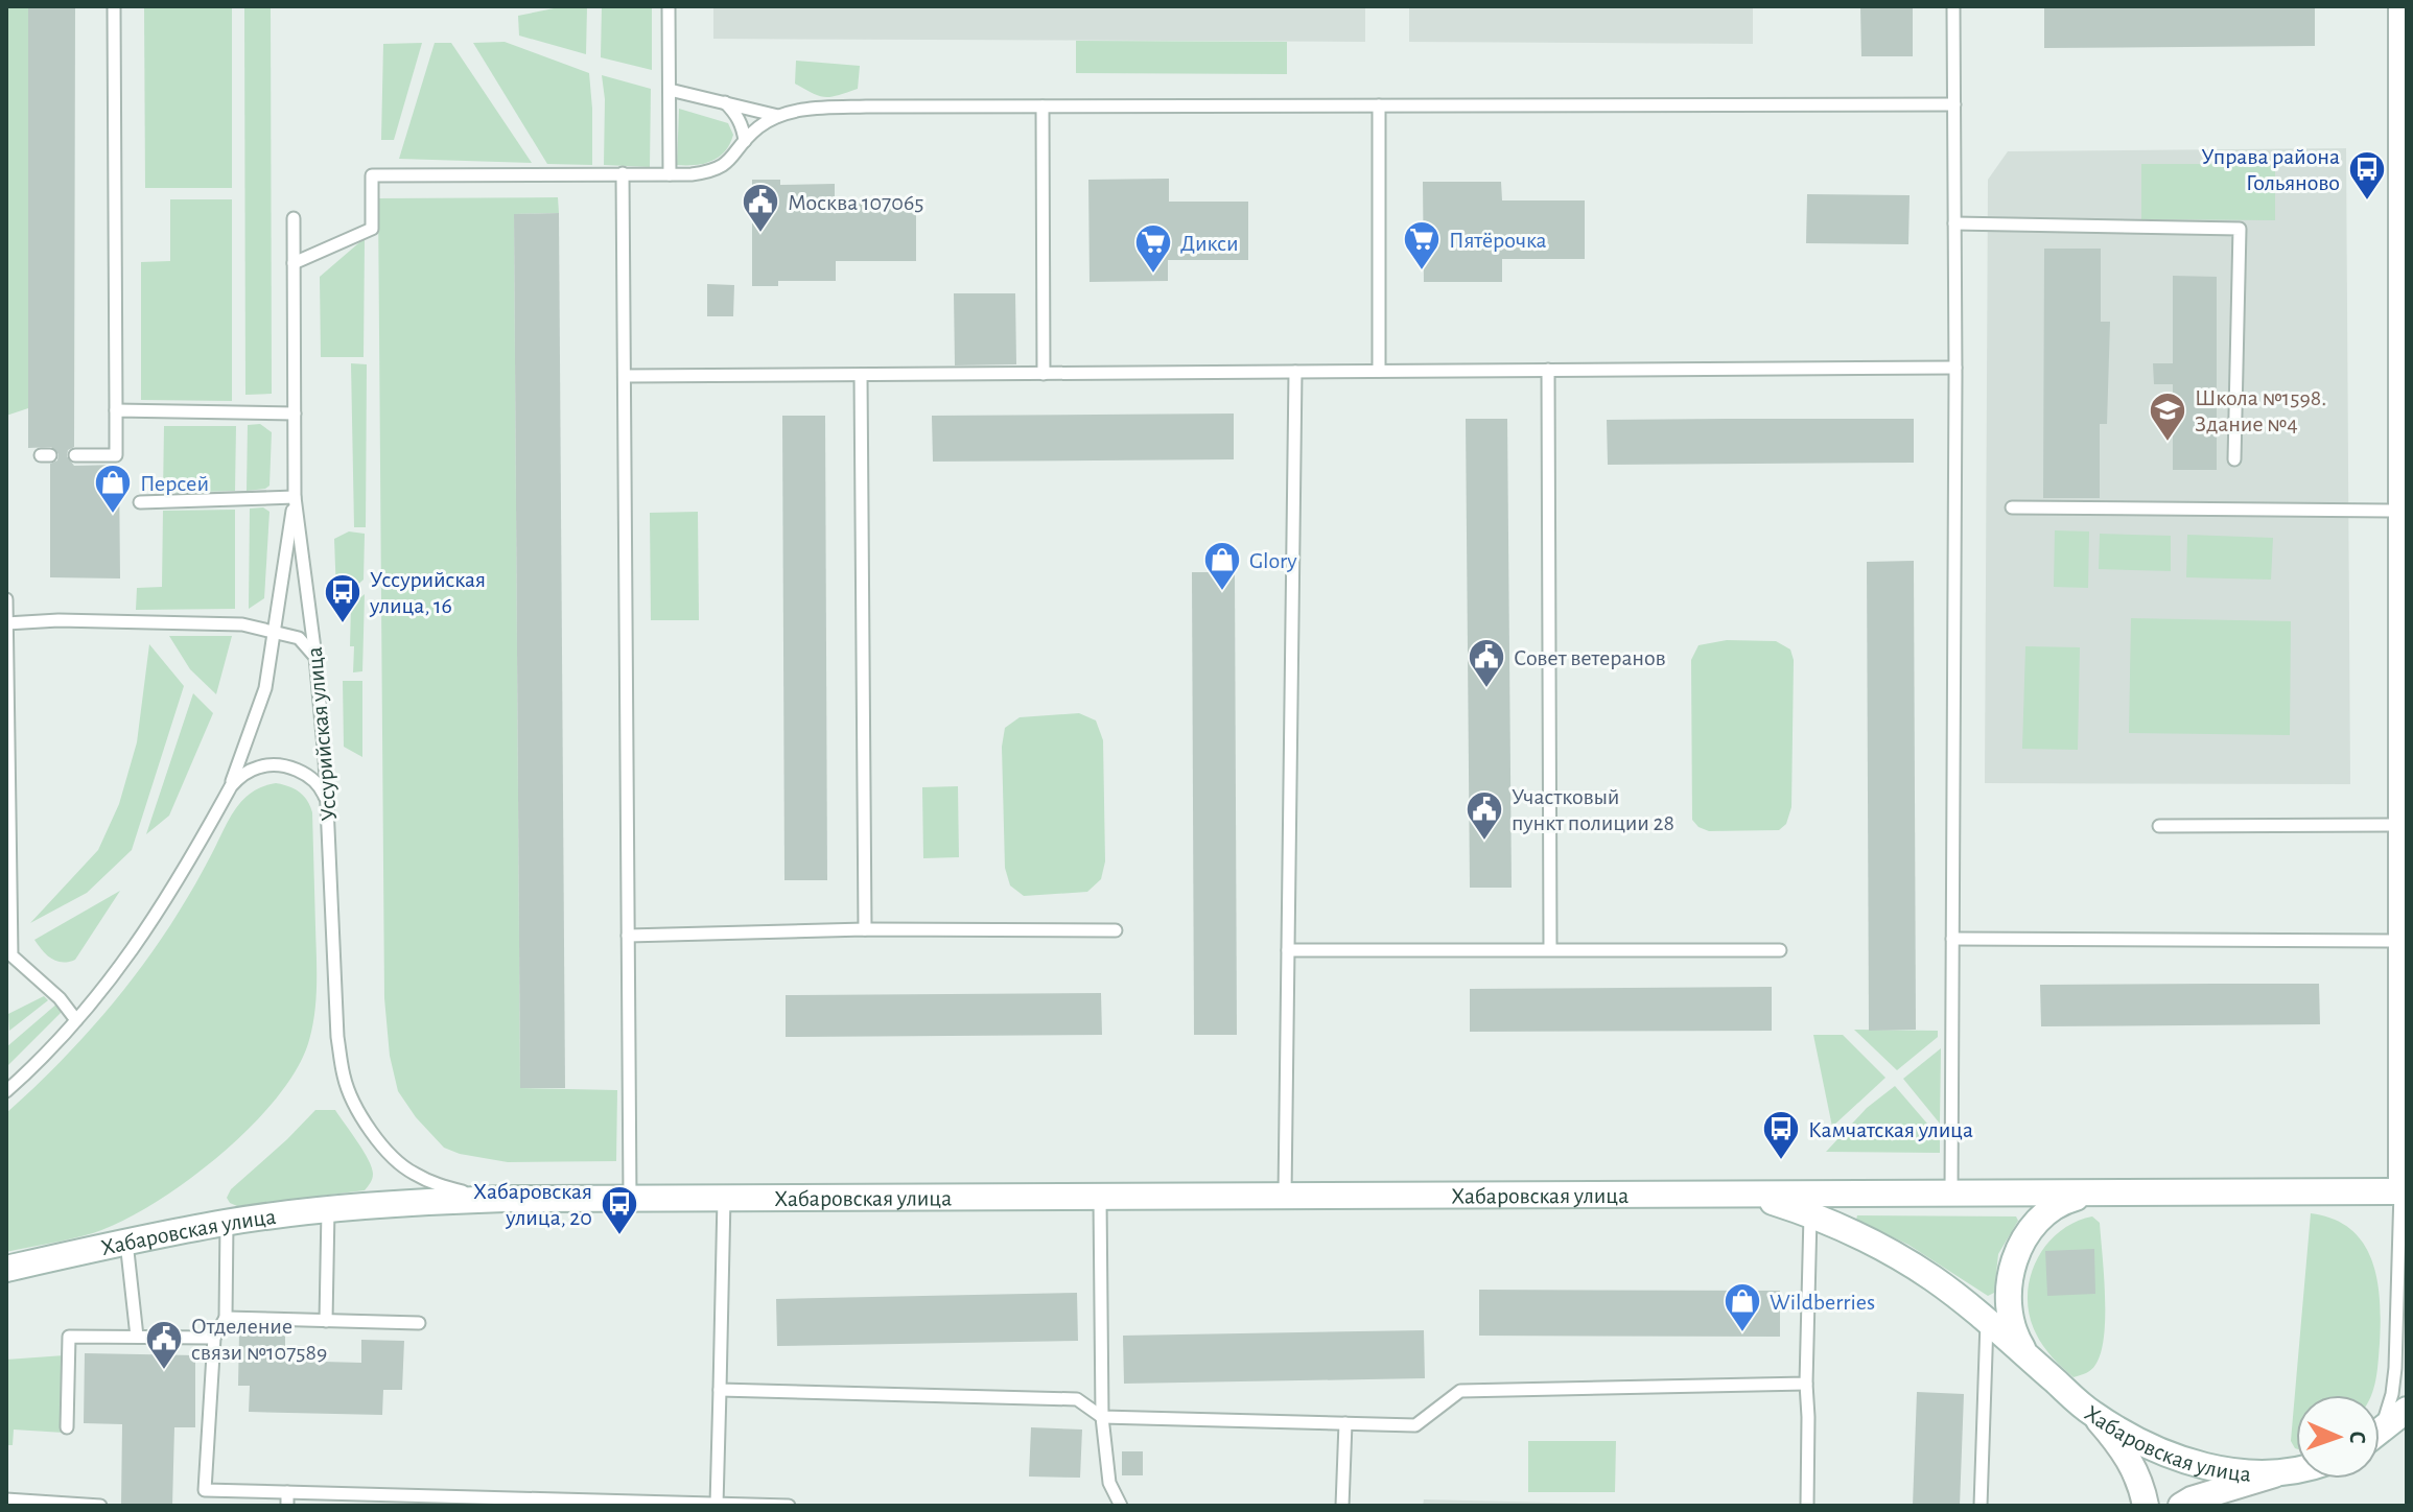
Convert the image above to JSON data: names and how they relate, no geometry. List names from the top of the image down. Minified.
{"streets":{"main road":["Хабаровская улица"],"lane":["Уссурийская улица"]},"crossings":[["Уссурийская улица","Хабаровская улица"]],"places":{"bus stop":["Управа района Гольяново","Уссурийская улица, 16","Камчатская улица","Хабаровская улица, 20"],"public building":["Москва 107065","Совет ветеранов","Участковый пункт полиции 28","Отделение связи №107589"],"supermarket":["Пятёрочка","Дикси"],"school or university":["Школа №1598. Здание №4"],"shop":["Персей","Glory","Wildberries"]},"north":"right"}
